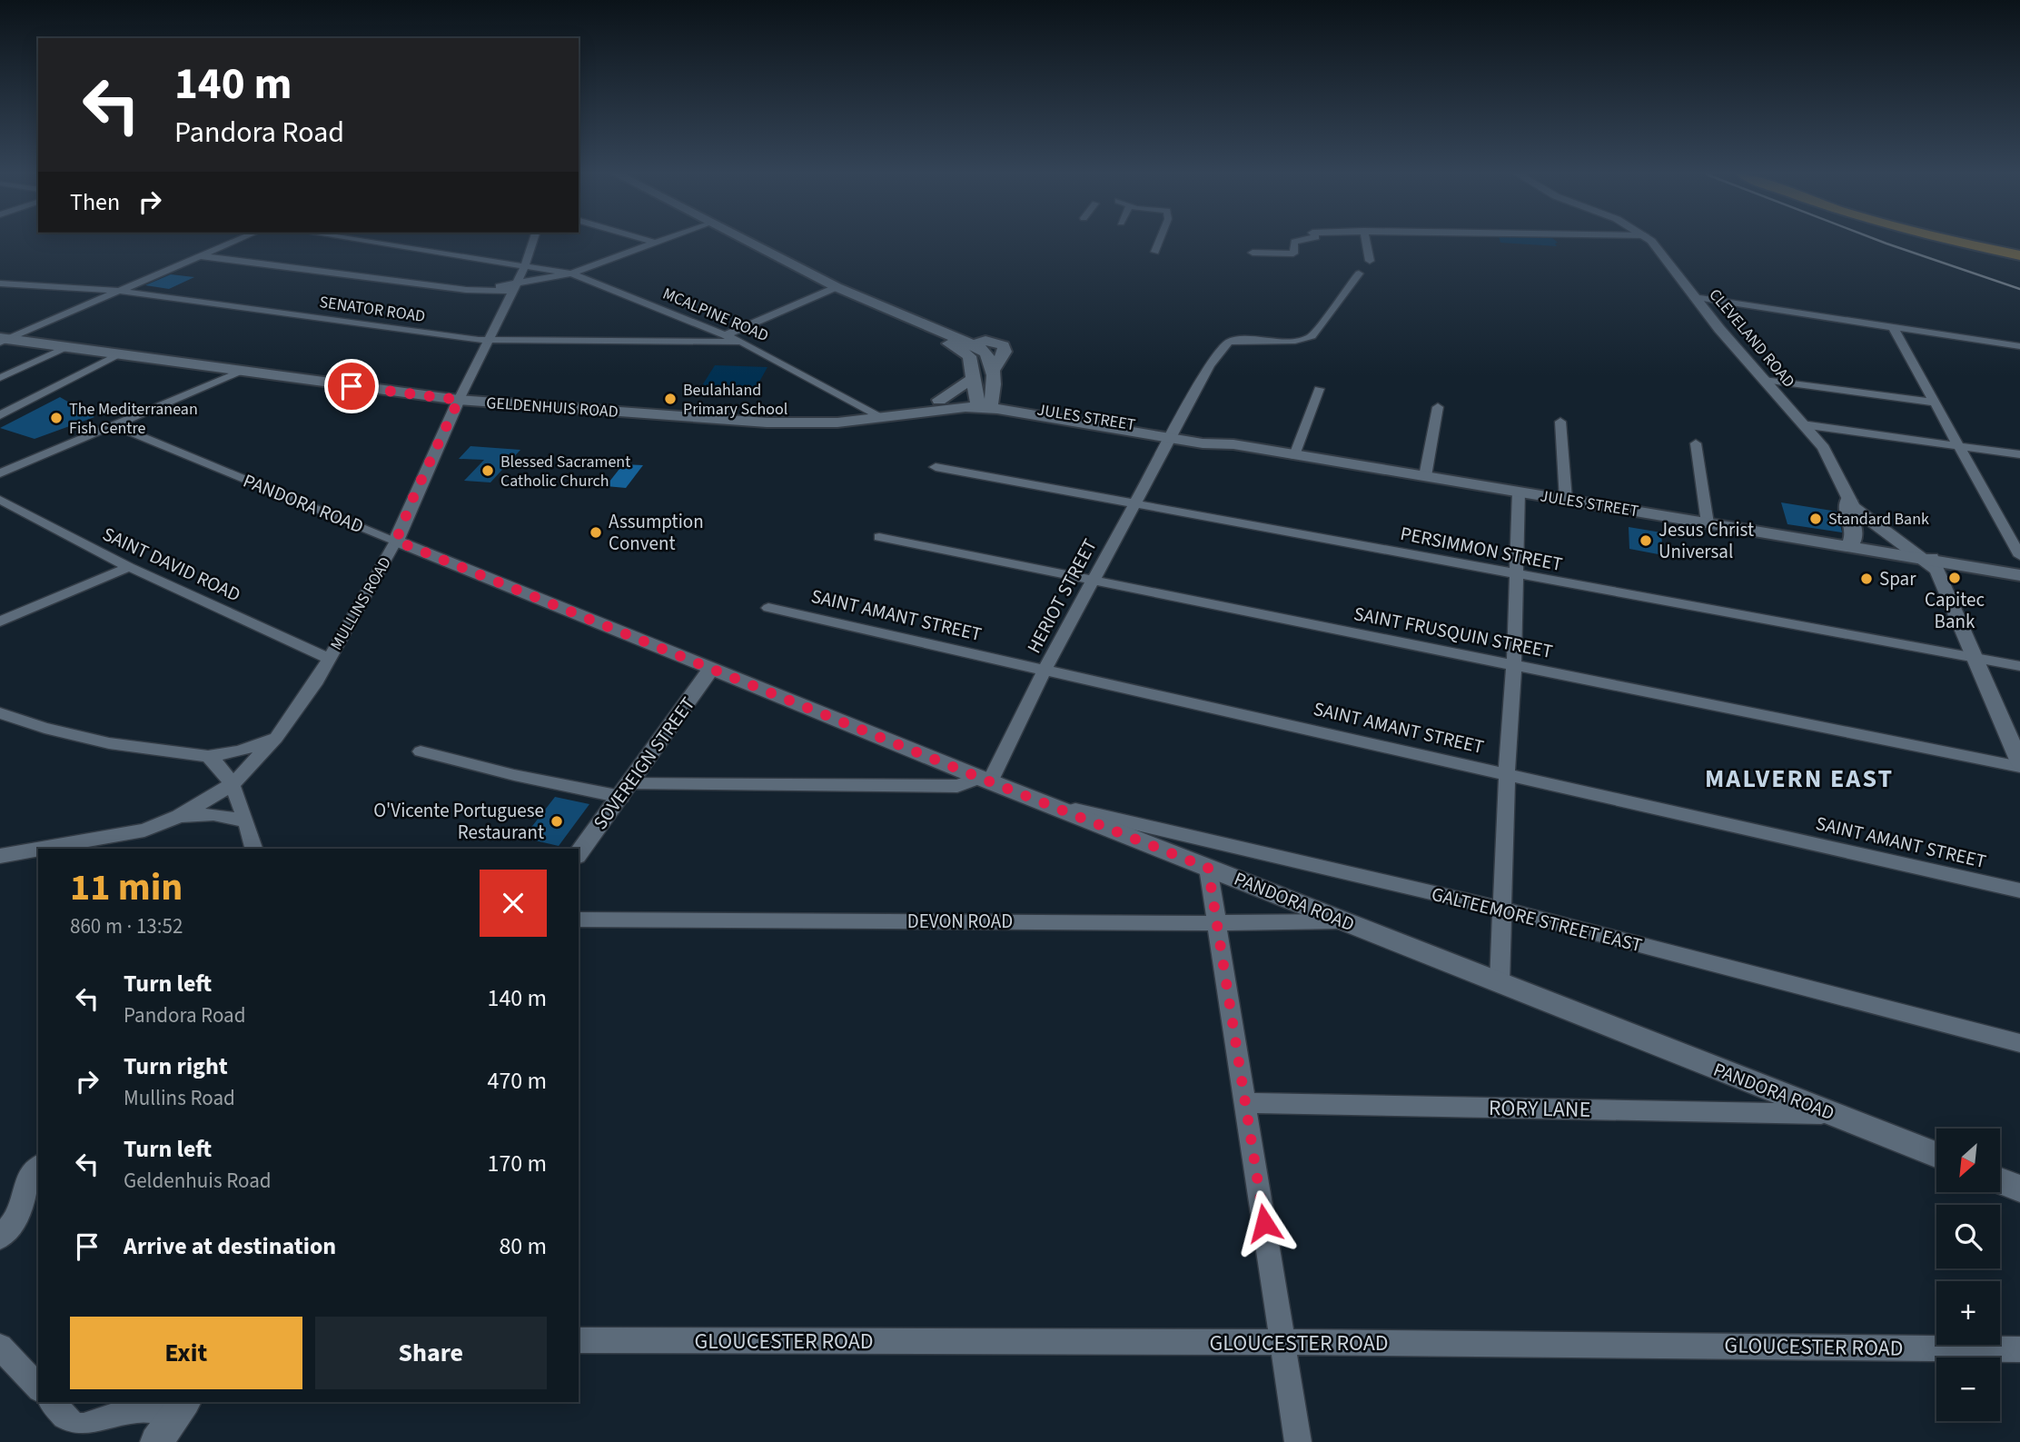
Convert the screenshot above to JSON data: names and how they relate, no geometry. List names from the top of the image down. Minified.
{"streets":{"main road":["GELDENHUIS ROAD","JULES STREET"],"street":["SENATOR ROAD","MCALPINE ROAD","CLEVELAND ROAD","PANDORA ROAD","PERSIMMON STREET","SAINT DAVID ROAD","HERIOT STREET","MULLINS ROAD","SAINT AMANT STREET","SAINT FRUSQUIN STREET","SOVEREIGN STREET","GALTEEMORE STREET EAST","DEVON ROAD","RORY LANE","GLOUCESTER ROAD"]},"crossings":[["SENATOR ROAD","MCALPINE ROAD"],["SENATOR ROAD","MULLINS ROAD"],["MCALPINE ROAD","GELDENHUIS ROAD"],["MCALPINE ROAD","MULLINS ROAD"],["GELDENHUIS ROAD","JULES STREET"],["GELDENHUIS ROAD","MULLINS ROAD"],["JULES STREET","HERIOT STREET"],["PANDORA ROAD","HERIOT STREET"],["PANDORA ROAD","MULLINS ROAD"],["PANDORA ROAD","SOVEREIGN STREET"],["PANDORA ROAD","GALTEEMORE STREET EAST"],["PANDORA ROAD","DEVON ROAD"],["PANDORA ROAD","RORY LANE"],["PERSIMMON STREET","HERIOT STREET"],["SAINT DAVID ROAD","MULLINS ROAD"],["HERIOT STREET","SAINT AMANT STREET"],["HERIOT STREET","SAINT FRUSQUIN STREET"]],"districts":["MALVERN EAST"],"places":["Beulahland Primary School","The Mediterranean Fish Centre","Blessed Sacrament Catholic Church","Standard Bank","Assumption Convent","Jesus Christ Universal","Capitec Bank","Spar","O'Vicente Portuguese Restaurant"],"north":"bottom left","page":{"turn":["140 m","Pandora Road"],"then":"Then","heading":["11 min","860 m · 13:52"],"list":[{"name":"Turn left","note":"Pandora Road","value":"140 m"},{"name":"Turn right","note":"Mullins Road","value":"470 m"},{"name":"Turn left","note":"Geldenhuis Road","value":"170 m"},{"name":"Arrive at destination","value":"80 m"}],"map_buttons":["+","−"],"buttons":["Exit","Share"]}}
